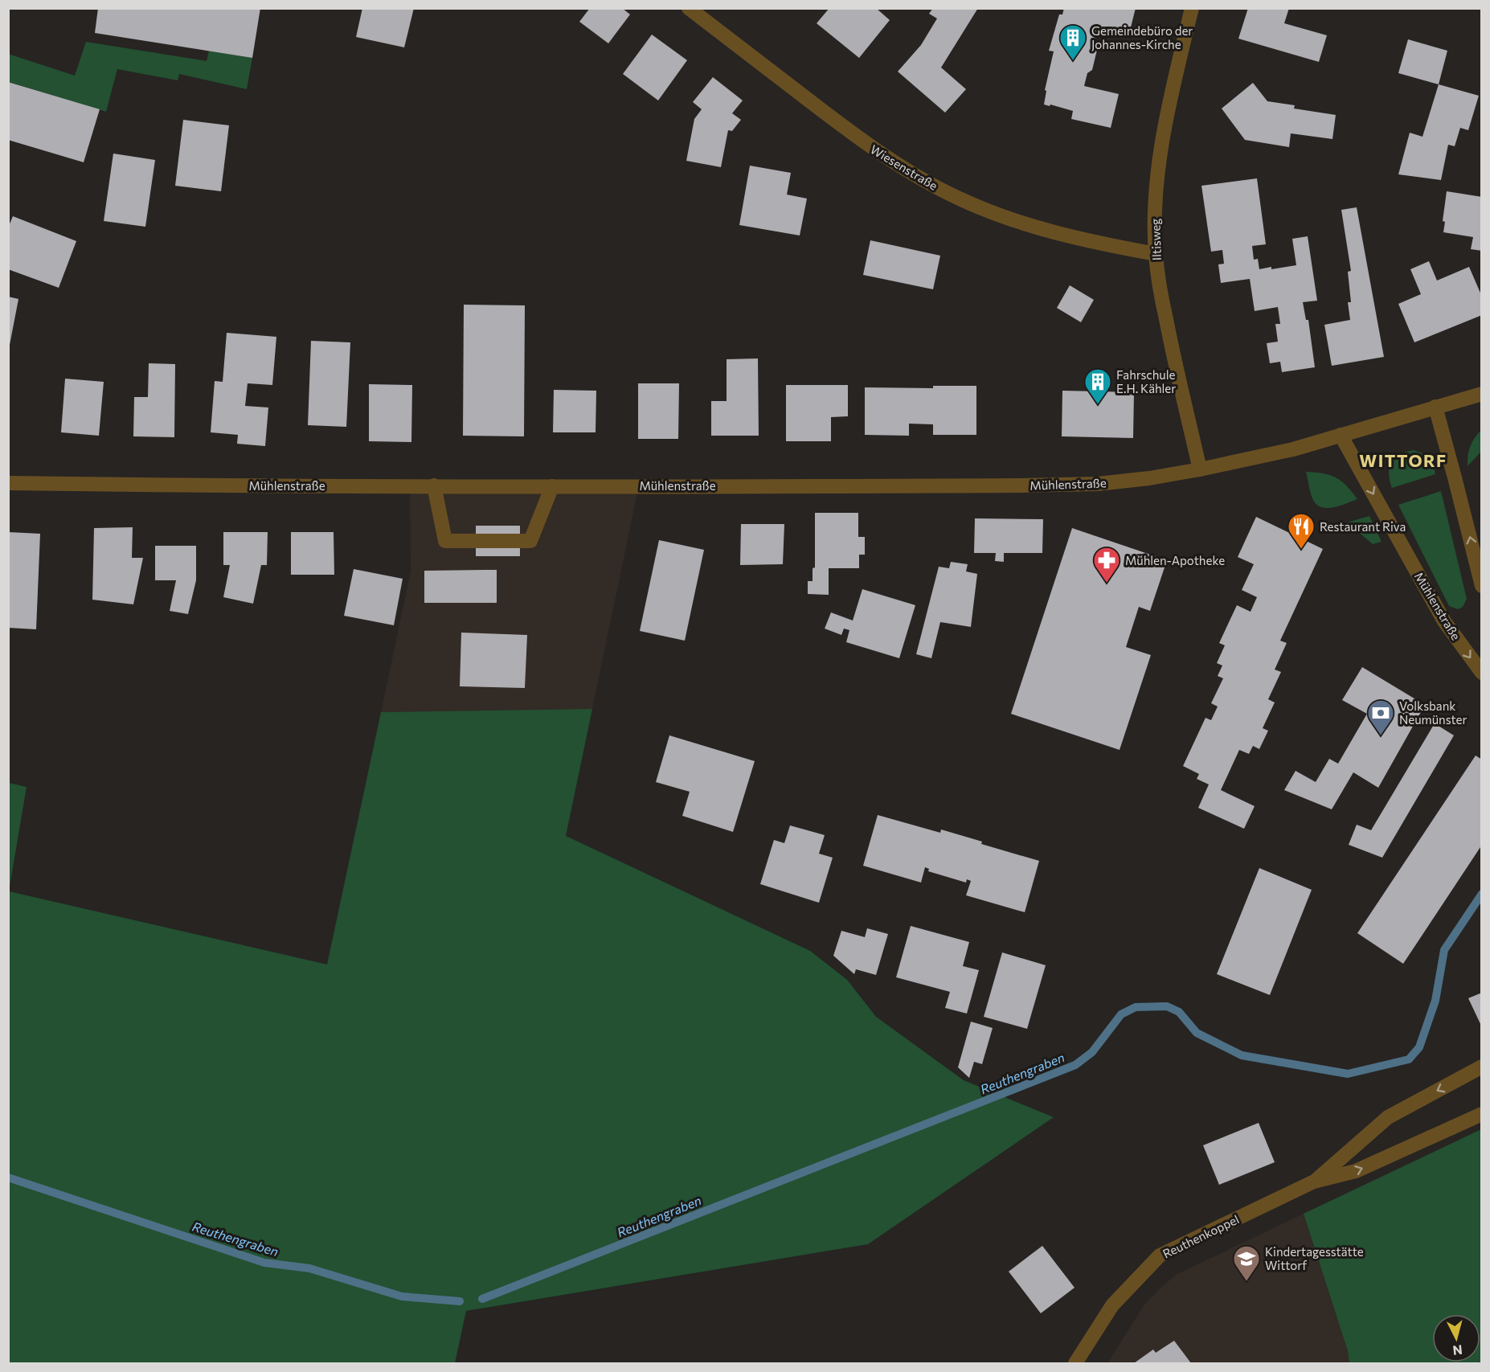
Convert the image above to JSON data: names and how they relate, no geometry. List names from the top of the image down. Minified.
{"streets":{"street":["Wiesenstraße","Iltisweg","Mühlenstraße","Reuthenkoppel"]},"crossings":[["Wiesenstraße","Iltisweg"],["Iltisweg","Mühlenstraße"]],"districts":["WITTORF"],"water":["Reuthengraben"],"places":{"building":["Gemeindebüro der Johannes-Kirche","Fahrschule E.H. Kähler"],"restaurant":["Restaurant Riva"],"pharmacy":["Mühlen-Apotheke"],"bank":["Volksbank Neumünster"],"school or university":["Kindertagesstätte Wittorf"]},"north":"bottom"}
